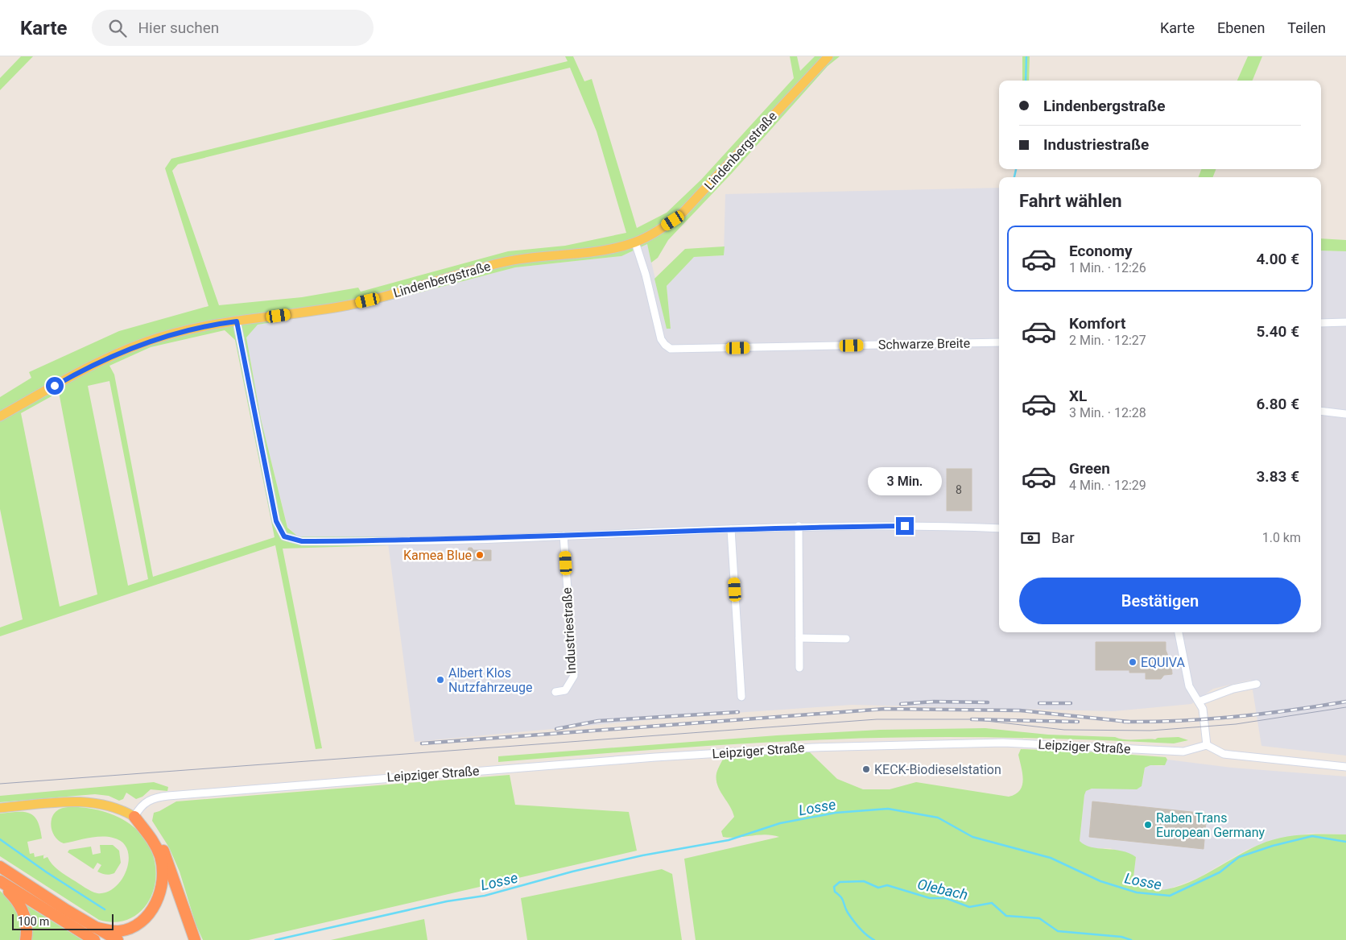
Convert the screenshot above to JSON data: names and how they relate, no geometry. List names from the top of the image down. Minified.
{"streets":{"main road":["Lindenbergstraße"],"street":["Schwarze Breite","Industriestraße","Leipziger Straße"]},"crossings":[["Lindenbergstraße","Schwarze Breite"]],"water":["Losse","Olebach"],"places":["Kamea Blue","EQUIVA","Albert Klos Nutzfahrzeuge","KECK-Biodieselstation","Raben Trans European Germany"],"house_numbers":["8"],"scale_bar":"100 m","page":{"header":"Karte","search":"Hier suchen","nav":["Karte","Ebenen","Teilen"],"banner":["Lindenbergstraße","Industriestraße"],"heading":"Fahrt wählen","list":[{"name":"Economy","note":"1 Min. · 12:26","value":"4.00 €"},{"name":"Komfort","note":"2 Min. · 12:27","value":"5.40 €"},{"name":"XL","note":"3 Min. · 12:28","value":"6.80 €"},{"name":"Green","note":"4 Min. · 12:29","value":"3.83 €"}],"bubble":"3 Min.","pay":["Bar","1.0 km"],"buttons":"Bestätigen","scale":"100 m"}}
